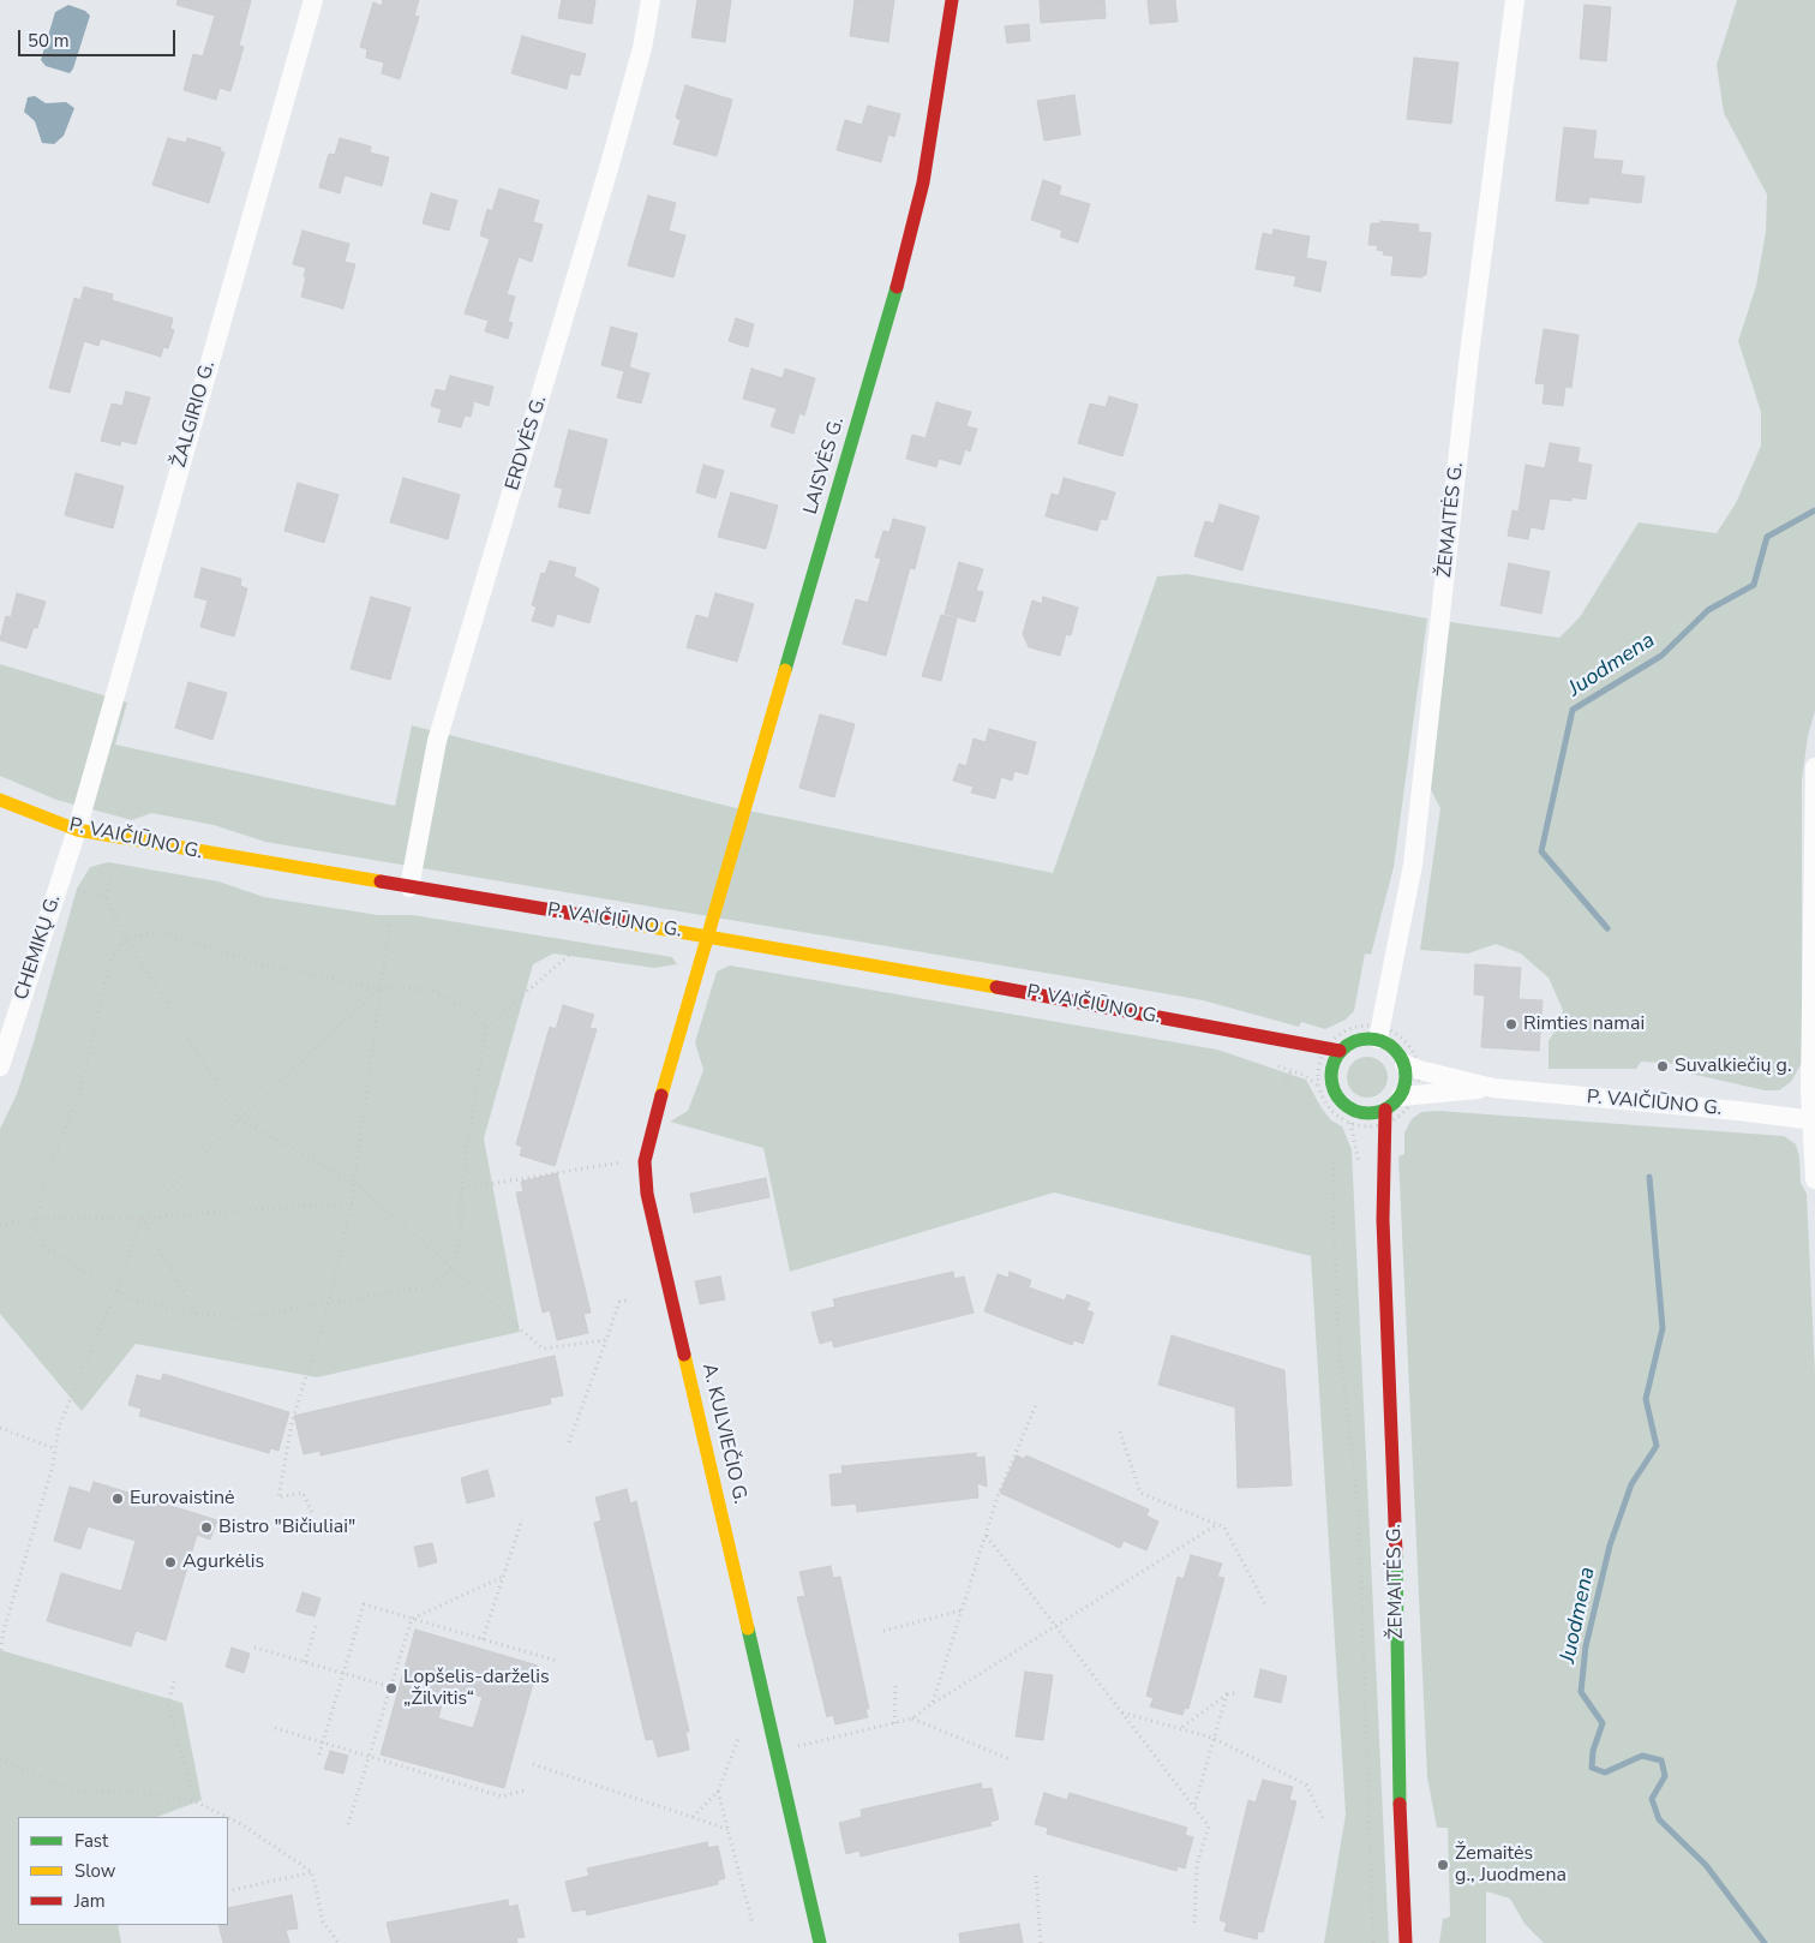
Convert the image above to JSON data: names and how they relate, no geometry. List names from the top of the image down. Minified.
{"streets":{"main road":["LAISVĖS G.","ŽEMAITĖS G.","P. VAIČIŪNO G.","A. KULVIEČIO G."],"street":["ŽALGIRIO G.","ERDVĖS G.","CHEMIKŲ G."]},"crossings":[["ŽALGIRIO G.","P. VAIČIŪNO G."],["ŽALGIRIO G.","CHEMIKŲ G."],["ERDVĖS G.","P. VAIČIŪNO G."],["LAISVĖS G.","P. VAIČIŪNO G."],["LAISVĖS G.","A. KULVIEČIO G."],["ŽEMAITĖS G.","P. VAIČIŪNO G."],["P. VAIČIŪNO G.","CHEMIKŲ G."],["P. VAIČIŪNO G.","A. KULVIEČIO G."]],"water":["Juodmena"],"places":["Rimties namai","Suvalkiečių g.","Eurovaistinė","Bistro \"Bičiuliai\"","Agurkėlis","Lopšelis-darželis „Žilvitis“","Žemaitės g., Juodmena"],"legend":["Fast","Slow","Jam"],"scale_bar":"50 m"}
